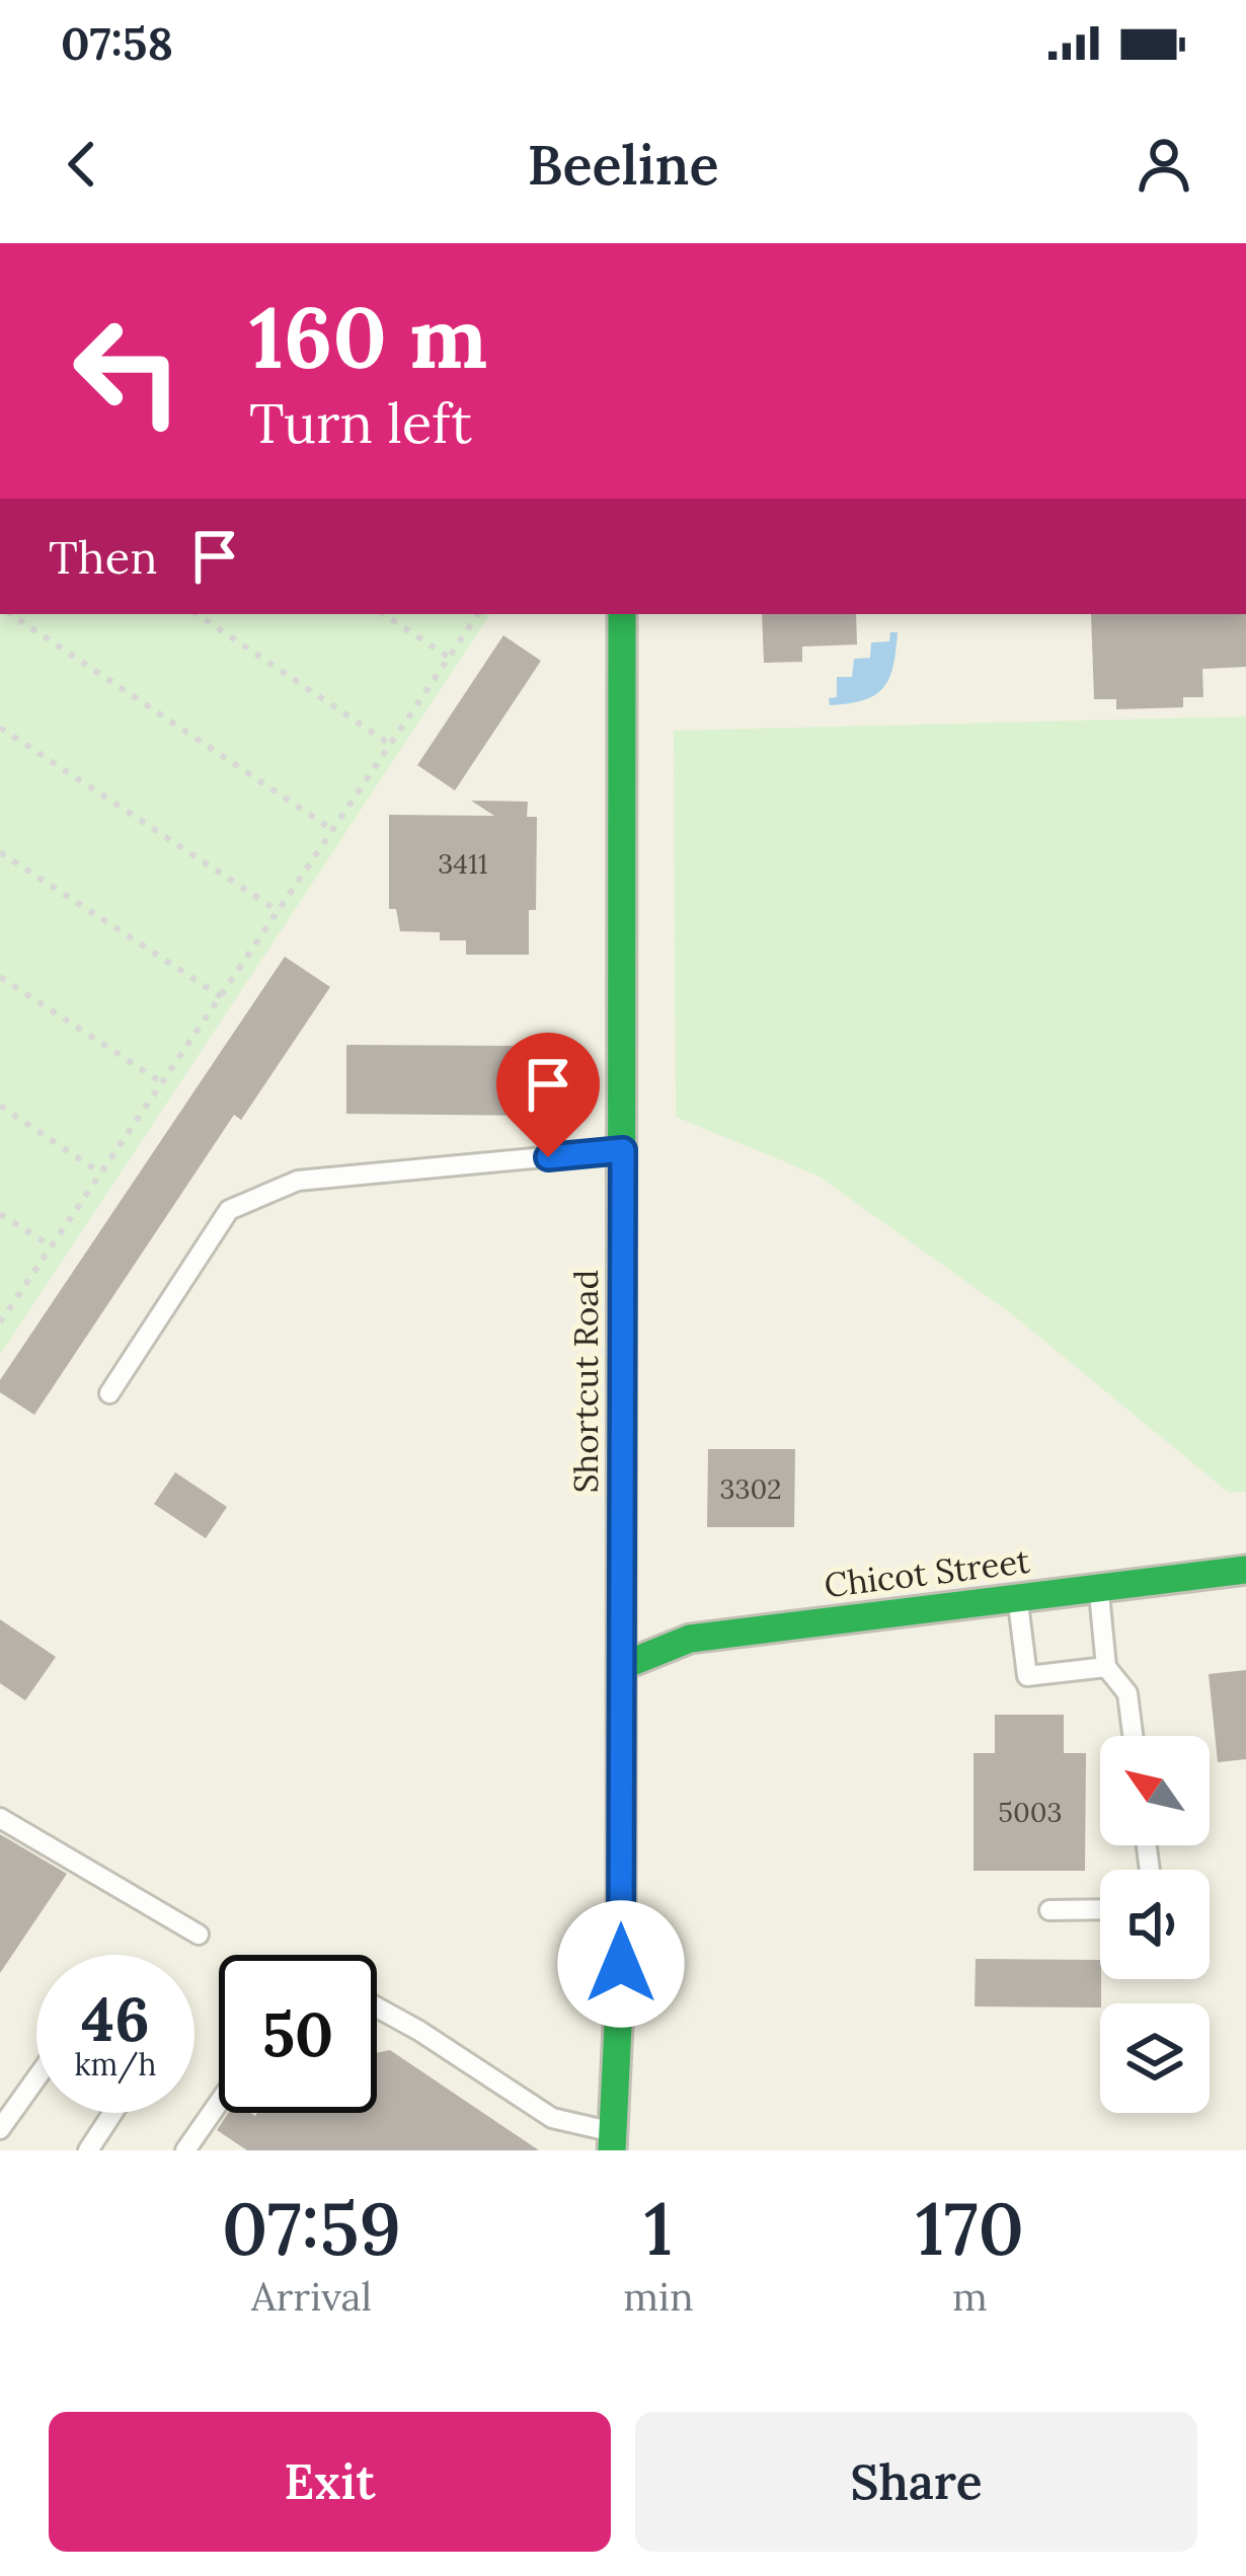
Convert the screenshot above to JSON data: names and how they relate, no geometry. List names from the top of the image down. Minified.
{"streets":{"main road":["Shortcut Road","Chicot Street"]},"crossings":[["Shortcut Road","Chicot Street"]],"house_numbers":["3411","3302","5003"],"north":"top left","page":{"status":"07:58","header":"Beeline","turn":["160 m","Turn left"],"then":"Then","speed":"46 km/h","limit":"50","eta":["07:59","Arrival","1","min","170","m"],"buttons":["Exit","Share"]}}
